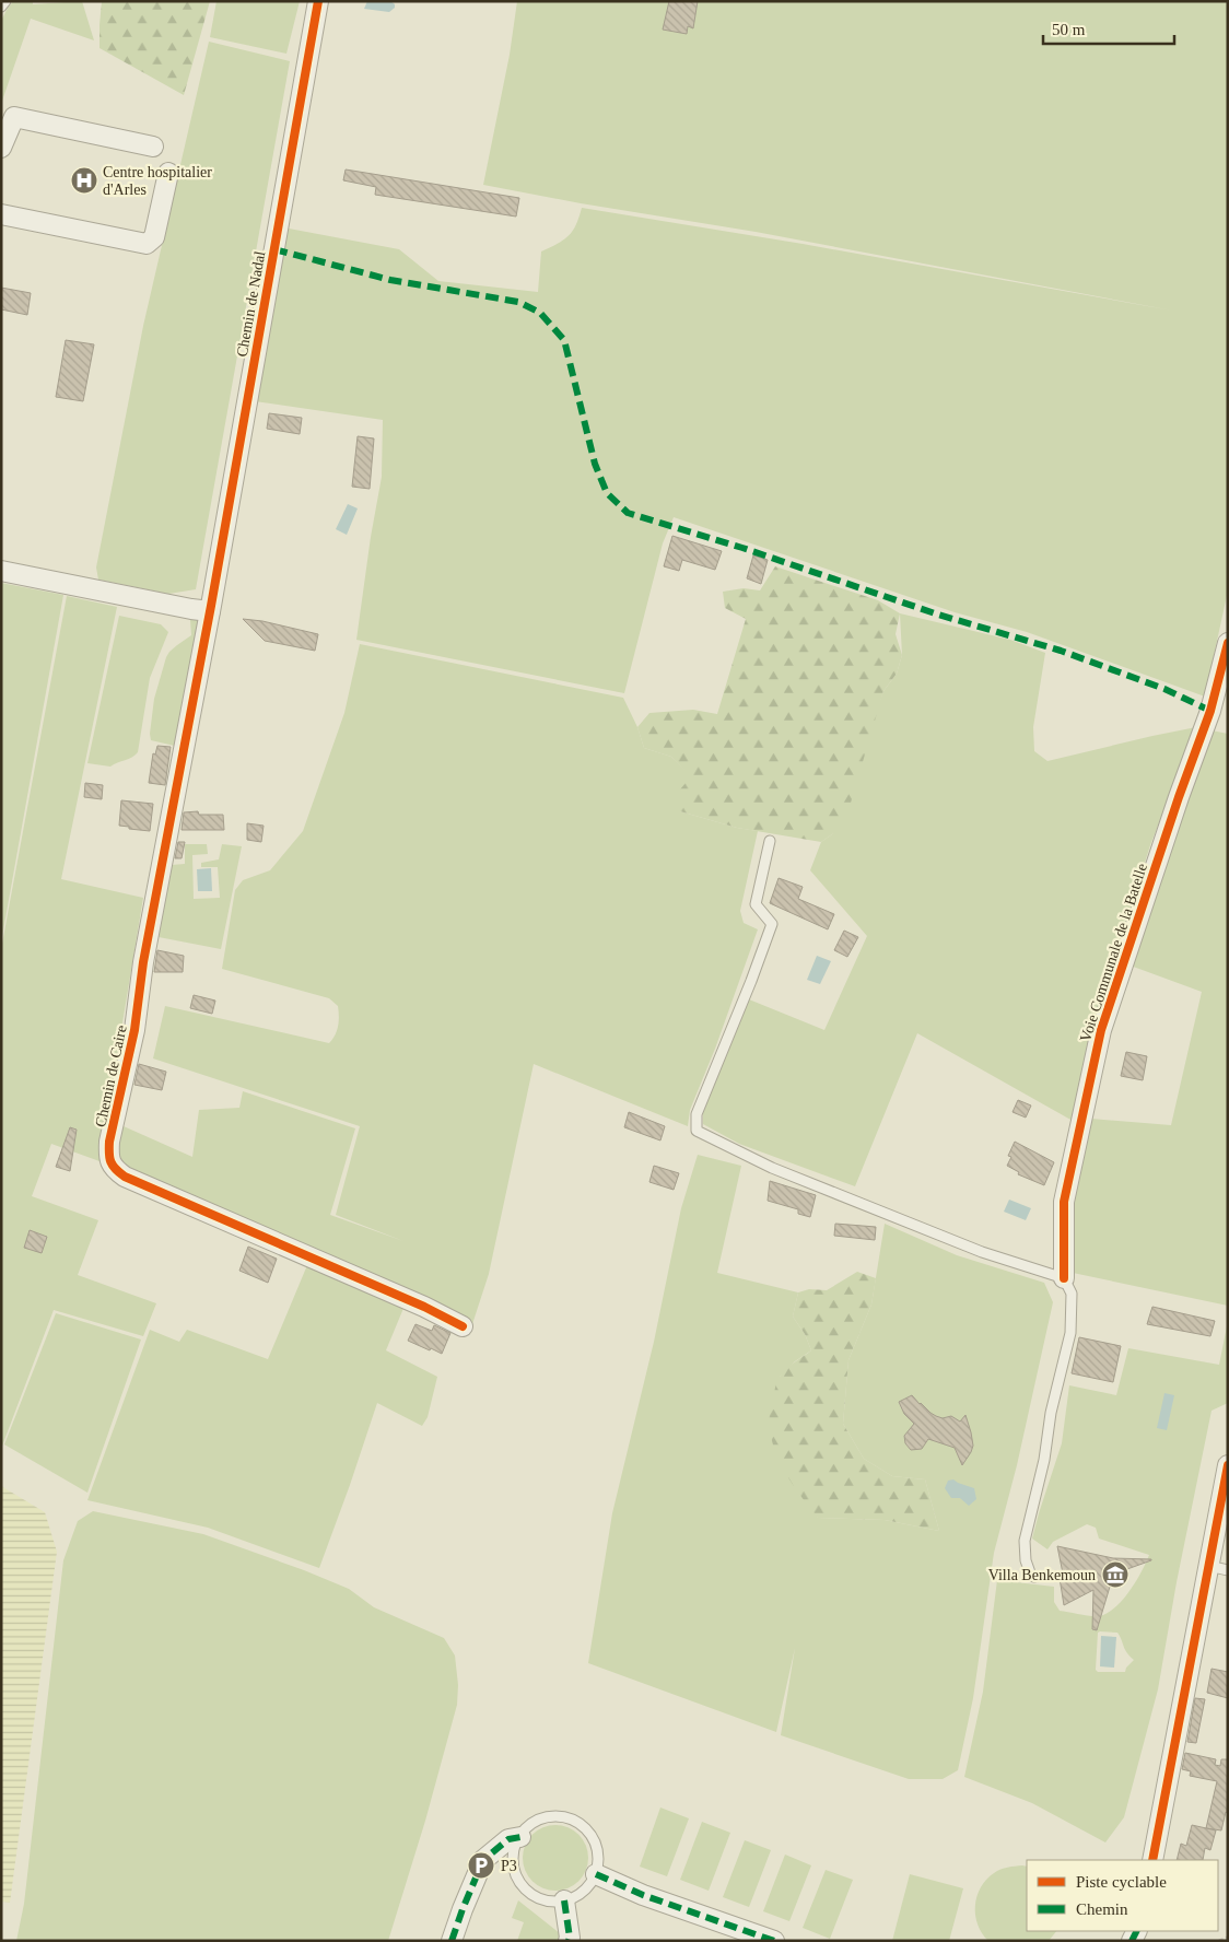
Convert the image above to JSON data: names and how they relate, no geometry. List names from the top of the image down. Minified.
{"streets":{"street":["Chemin de Nadal","Voie Communale de la Batelle","Chemin de Caire"]},"crossings":[["Chemin de Nadal","Chemin de Caire"]],"places":{"hospital":["Centre hospitalier d'Arles"],"museum":["Villa Benkemoun"],"parking":["P3"]},"legend":["Piste cyclable","Chemin"],"scale_bar":"50 m"}
